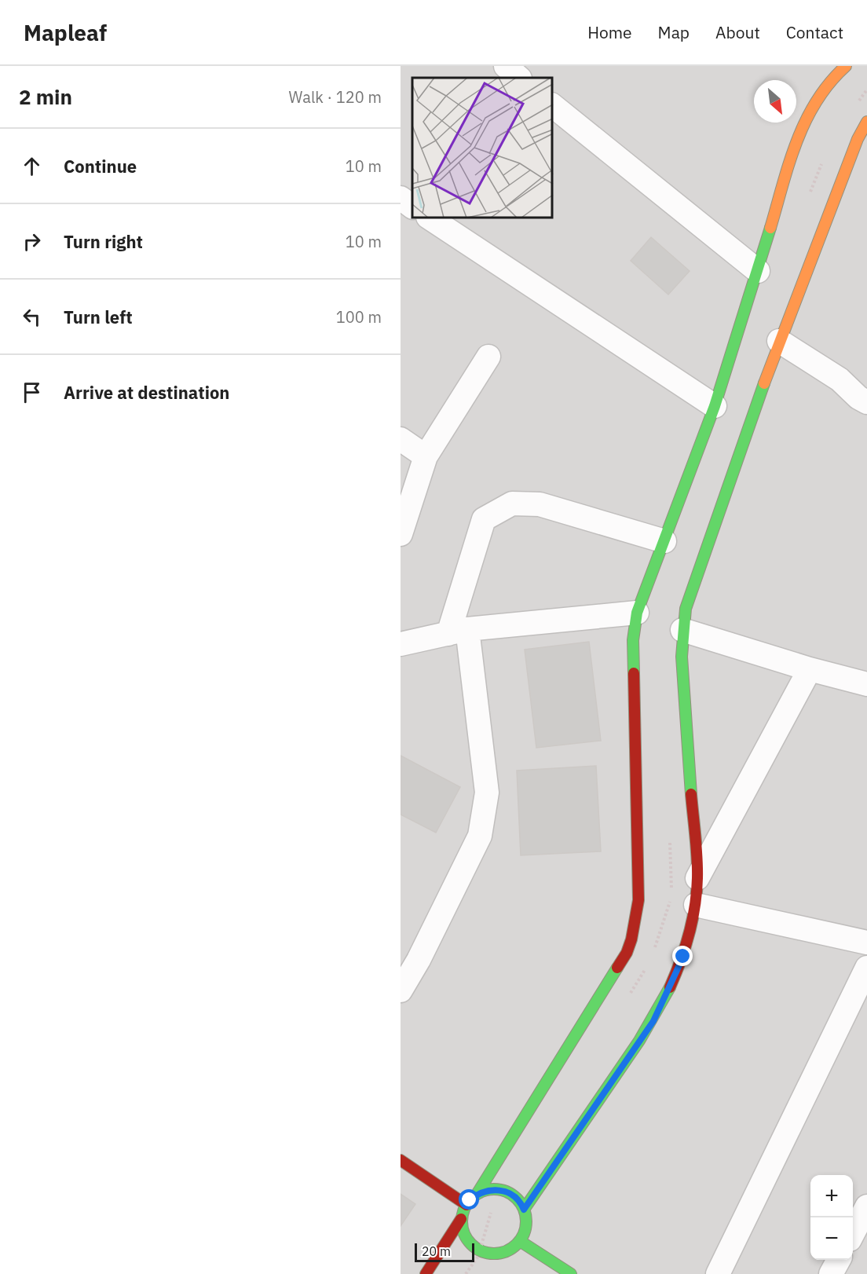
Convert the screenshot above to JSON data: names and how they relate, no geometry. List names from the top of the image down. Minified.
{"scale_bar":"20 m","north":"bottom right","page":{"header":"Mapleaf","nav":["Home","Map","About","Contact"],"heading":["2 min","Walk · 120 m"],"list":[["Continue","10 m"],["Turn right","10 m"],["Turn left","100 m"],"Arrive at destination"],"map_buttons":["+","−"],"scale":"20 m"}}
